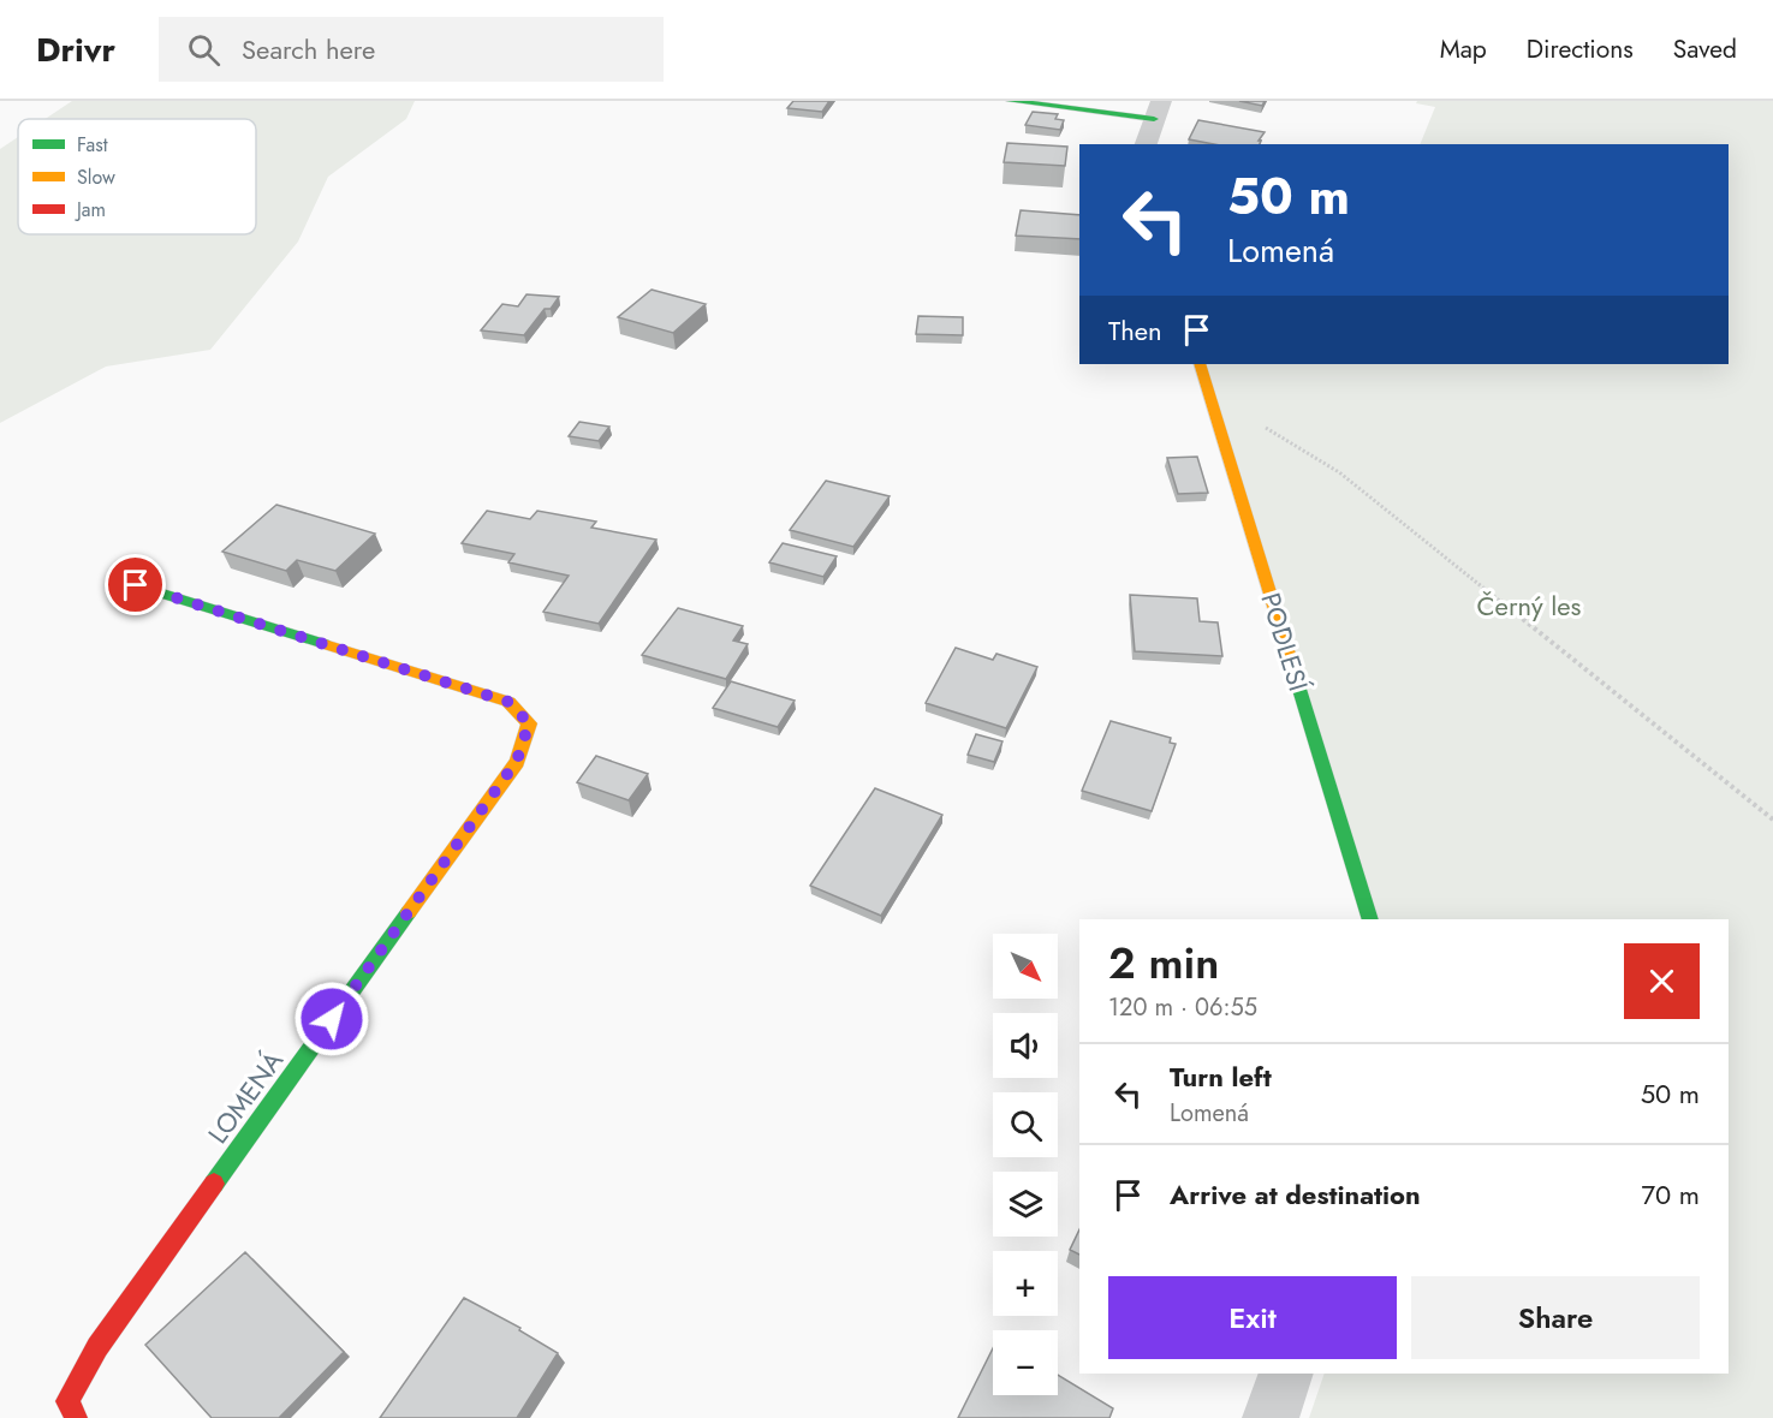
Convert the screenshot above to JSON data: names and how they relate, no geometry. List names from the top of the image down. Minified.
{"streets":{"street":["PODLESÍ","LOMENÁ"]},"parks":["Černý les"],"legend":["Fast","Slow","Jam"],"north":"bottom right","page":{"header":"Drivr","search":"Search here","nav":["Map","Directions","Saved"],"turn":["50 m","Lomená"],"then":"Then","heading":["2 min","120 m · 06:55"],"map_buttons":["+","−"],"list":[{"name":"Turn left","note":"Lomená","value":"50 m"},{"name":"Arrive at destination","value":"70 m"}],"buttons":["Exit","Share"]}}
